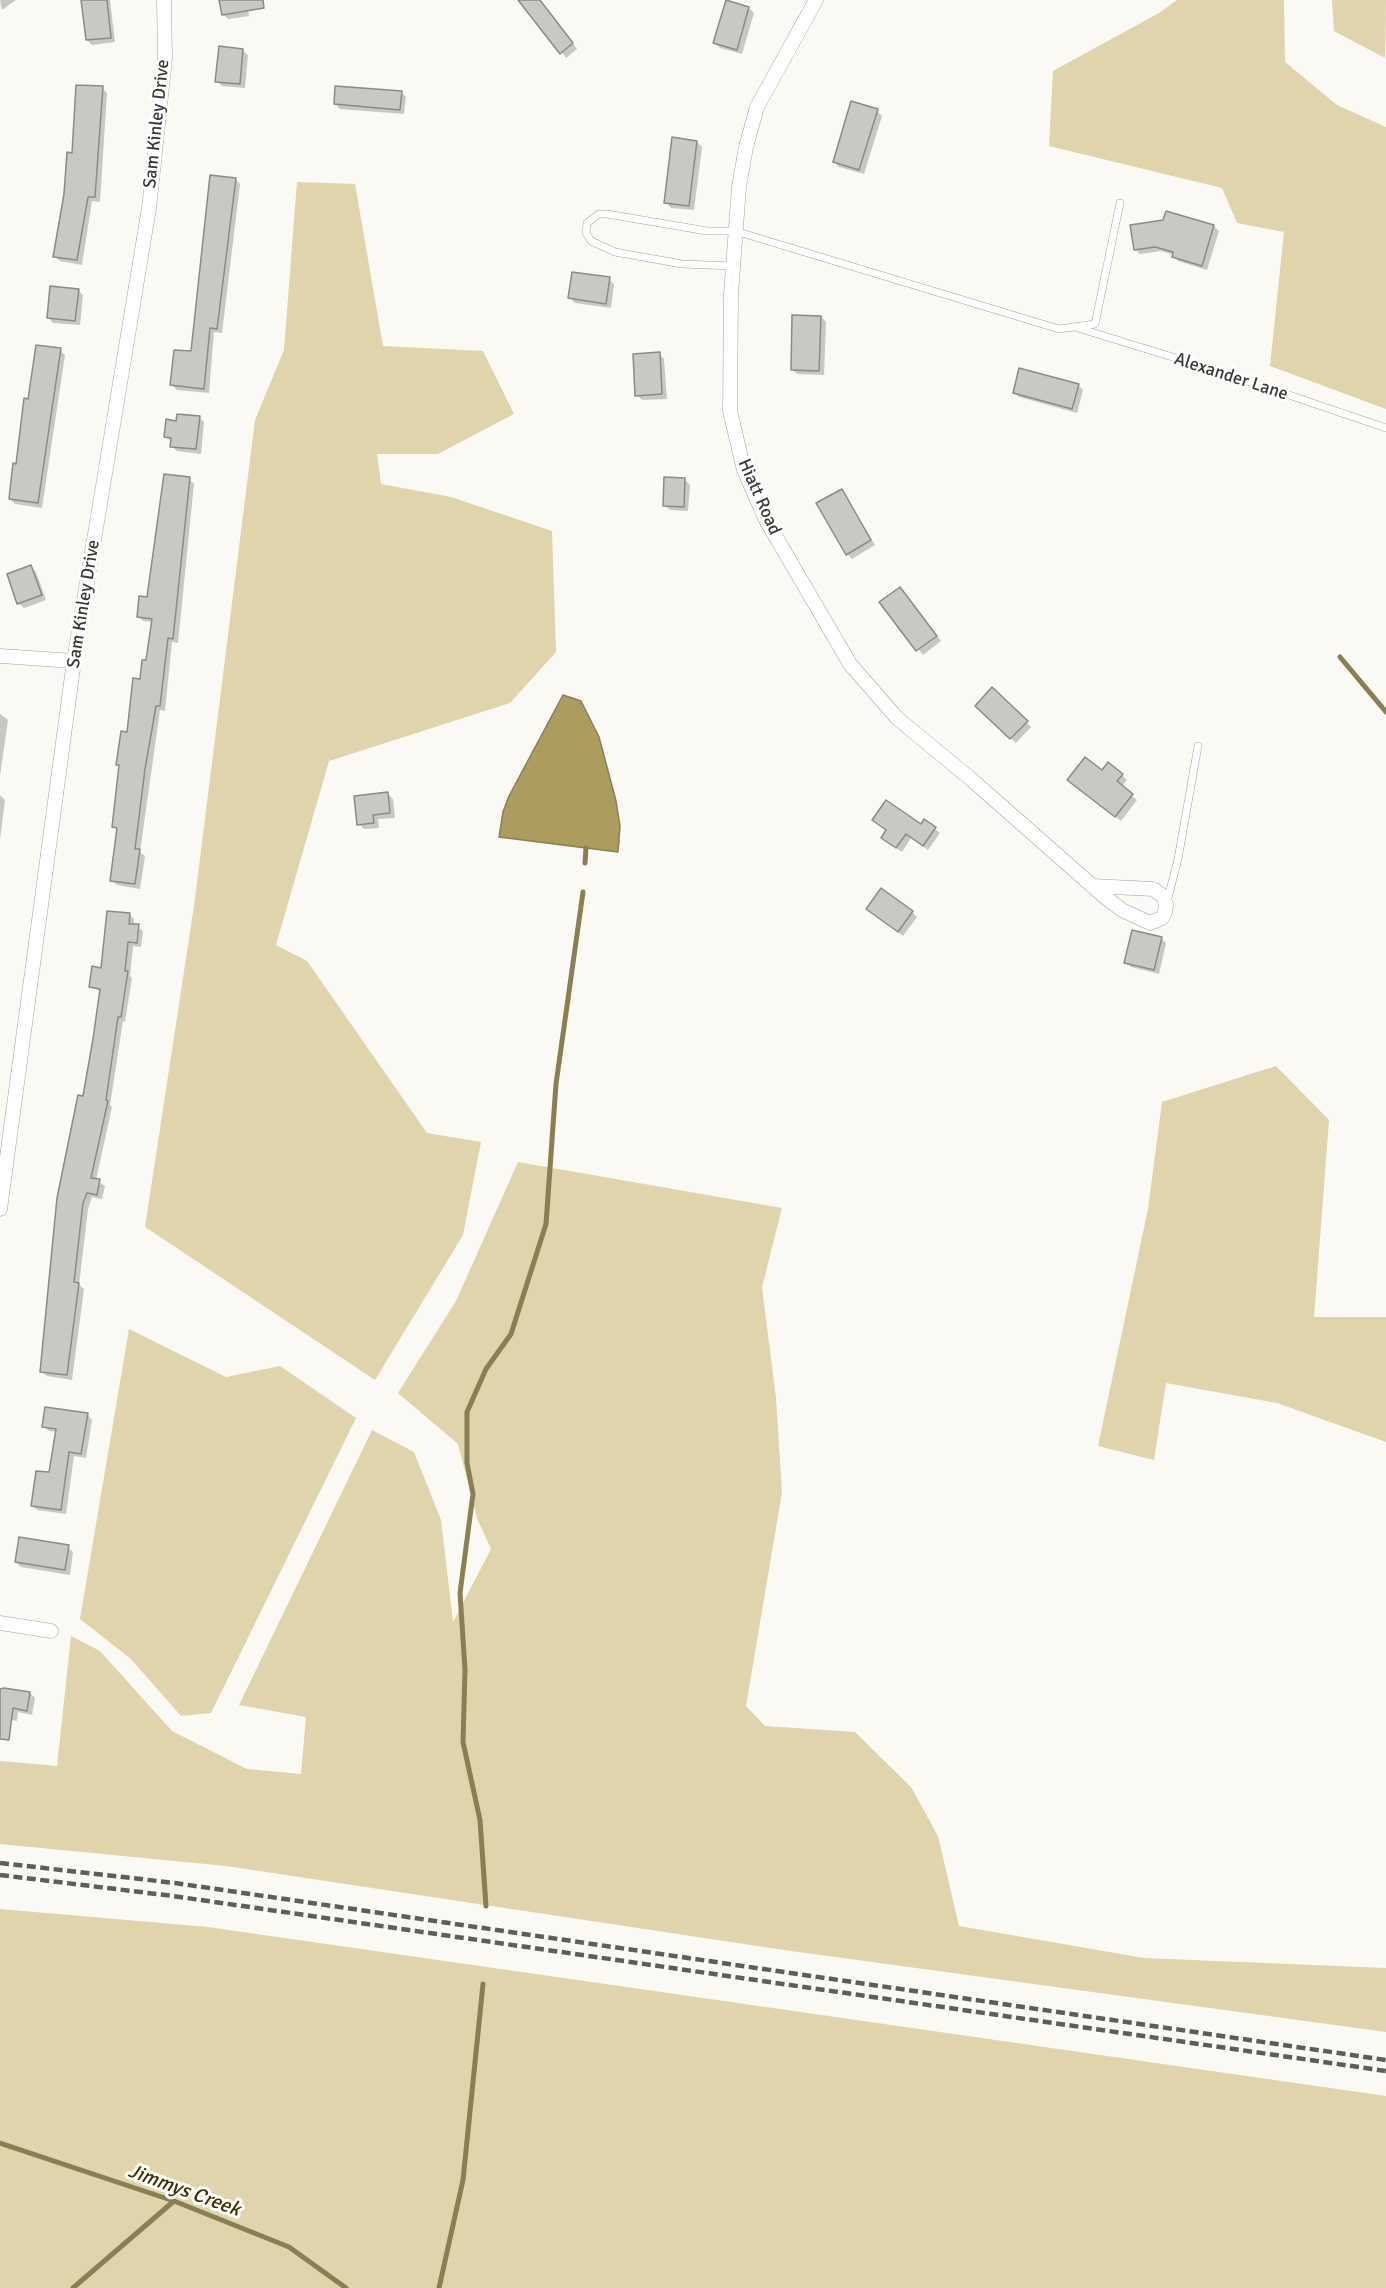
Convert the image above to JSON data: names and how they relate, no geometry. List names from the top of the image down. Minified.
{"streets":{"street":["Sam Kinley Drive","Hiatt Road"],"lane":["Alexander Lane"]},"crossings":[["Alexander Lane","Hiatt Road"]],"water":["Jimmys Creek"]}
